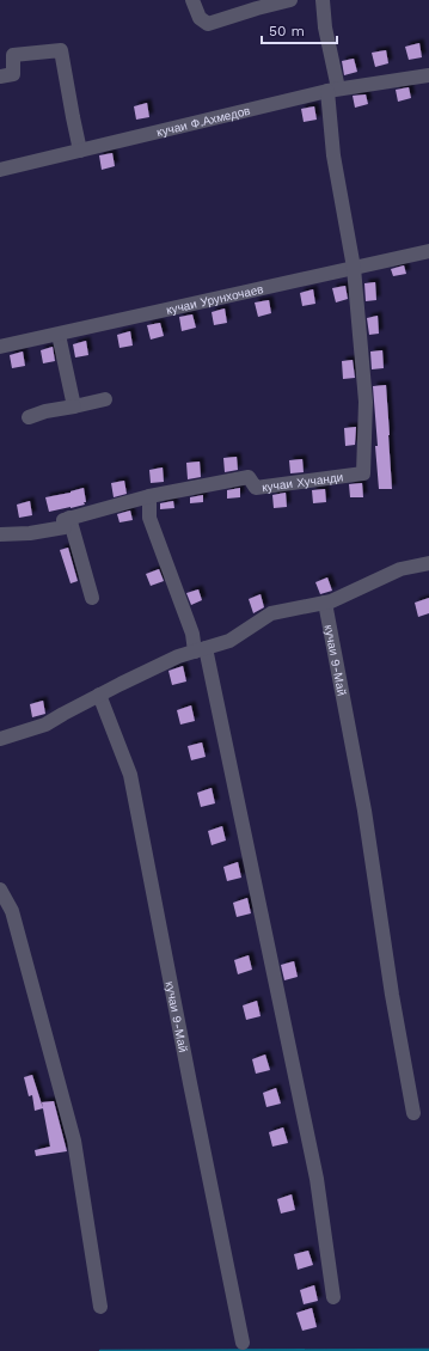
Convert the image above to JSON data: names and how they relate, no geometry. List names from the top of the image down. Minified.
{"streets":{"street":["кучаи Ф.Ахмедов","кучаи Урунхочаев","кучаи Хучанди","кучаи 9-Май"]},"crossings":[["кучаи Урунхочаев","кучаи Хучанди"]],"scale_bar":"50 m"}
